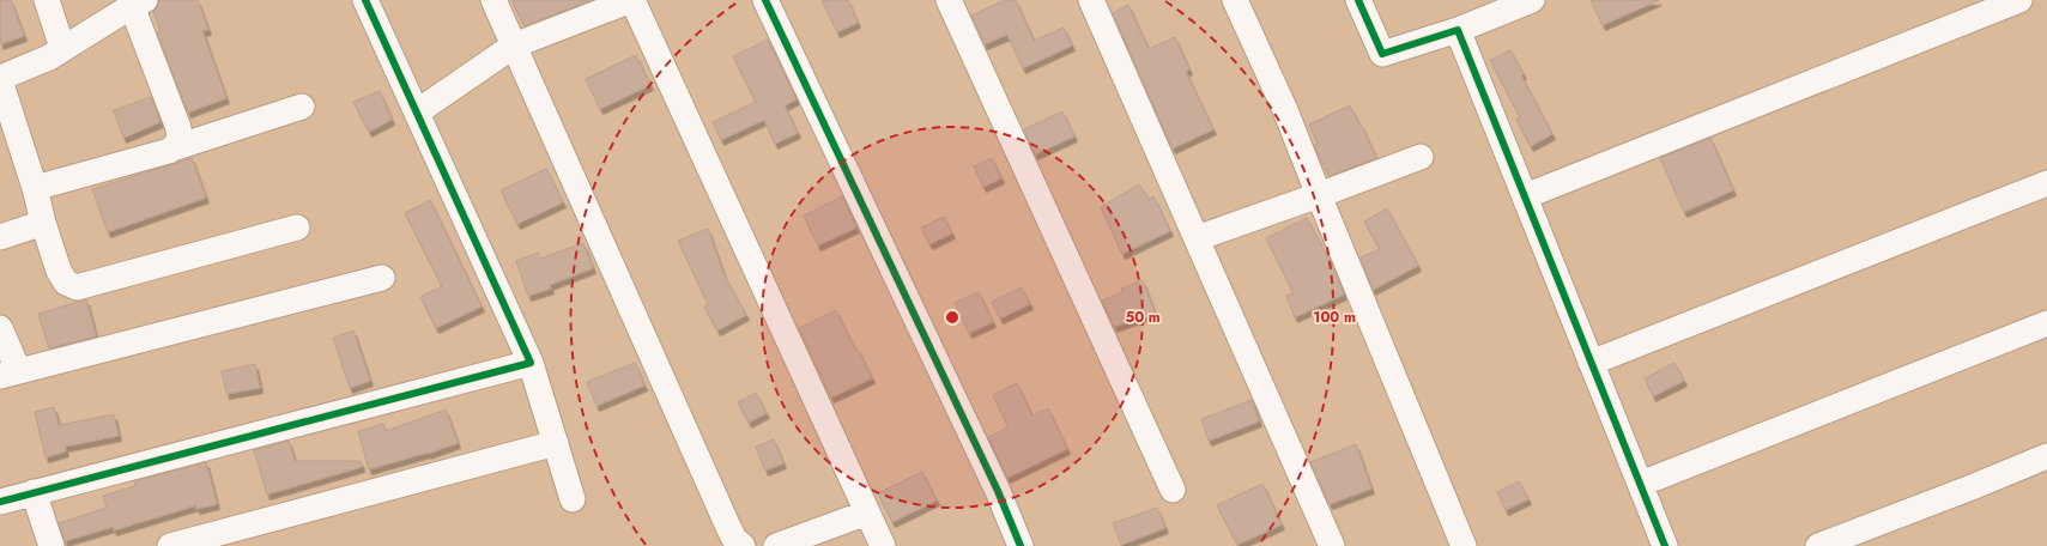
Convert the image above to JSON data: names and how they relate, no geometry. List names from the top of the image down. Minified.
{"rings":["50 m","100 m"]}
